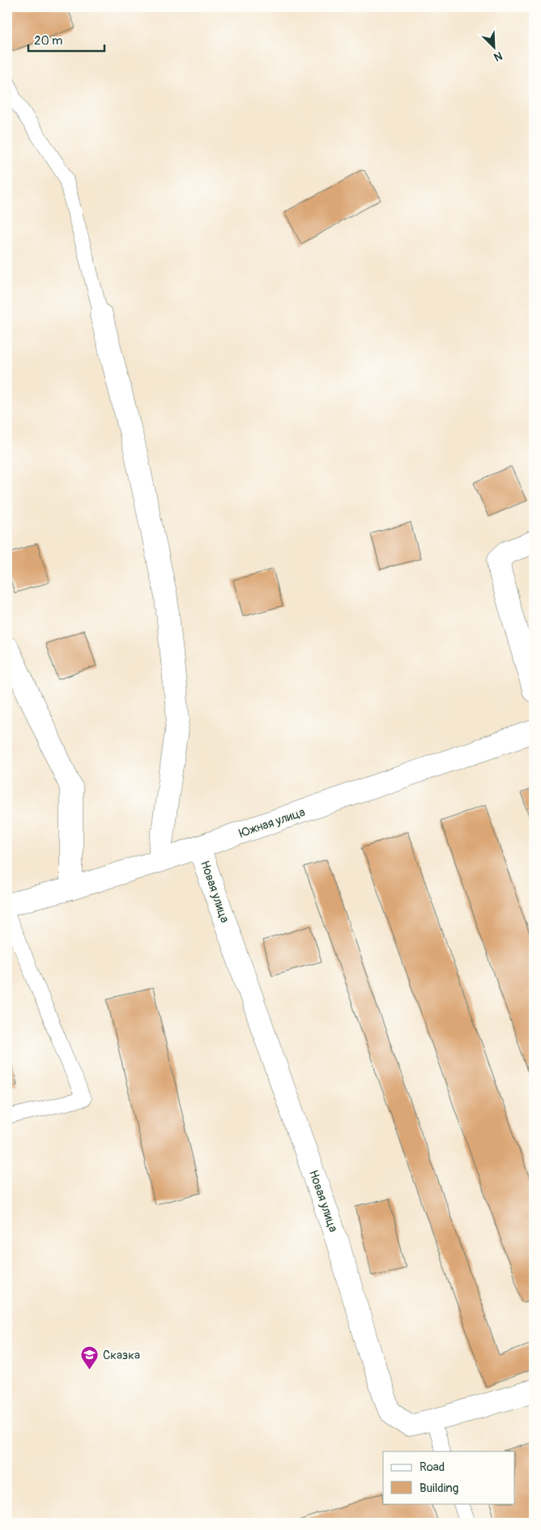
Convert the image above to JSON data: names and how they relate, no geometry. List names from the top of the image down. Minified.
{"streets":{"street":["Южная улица","Новая улица"]},"crossings":[["Южная улица","Новая улица"]],"places":{"school or university":["Сказка"]},"legend":["Road","Building"],"scale_bar":"20 m","north":"bottom right"}
